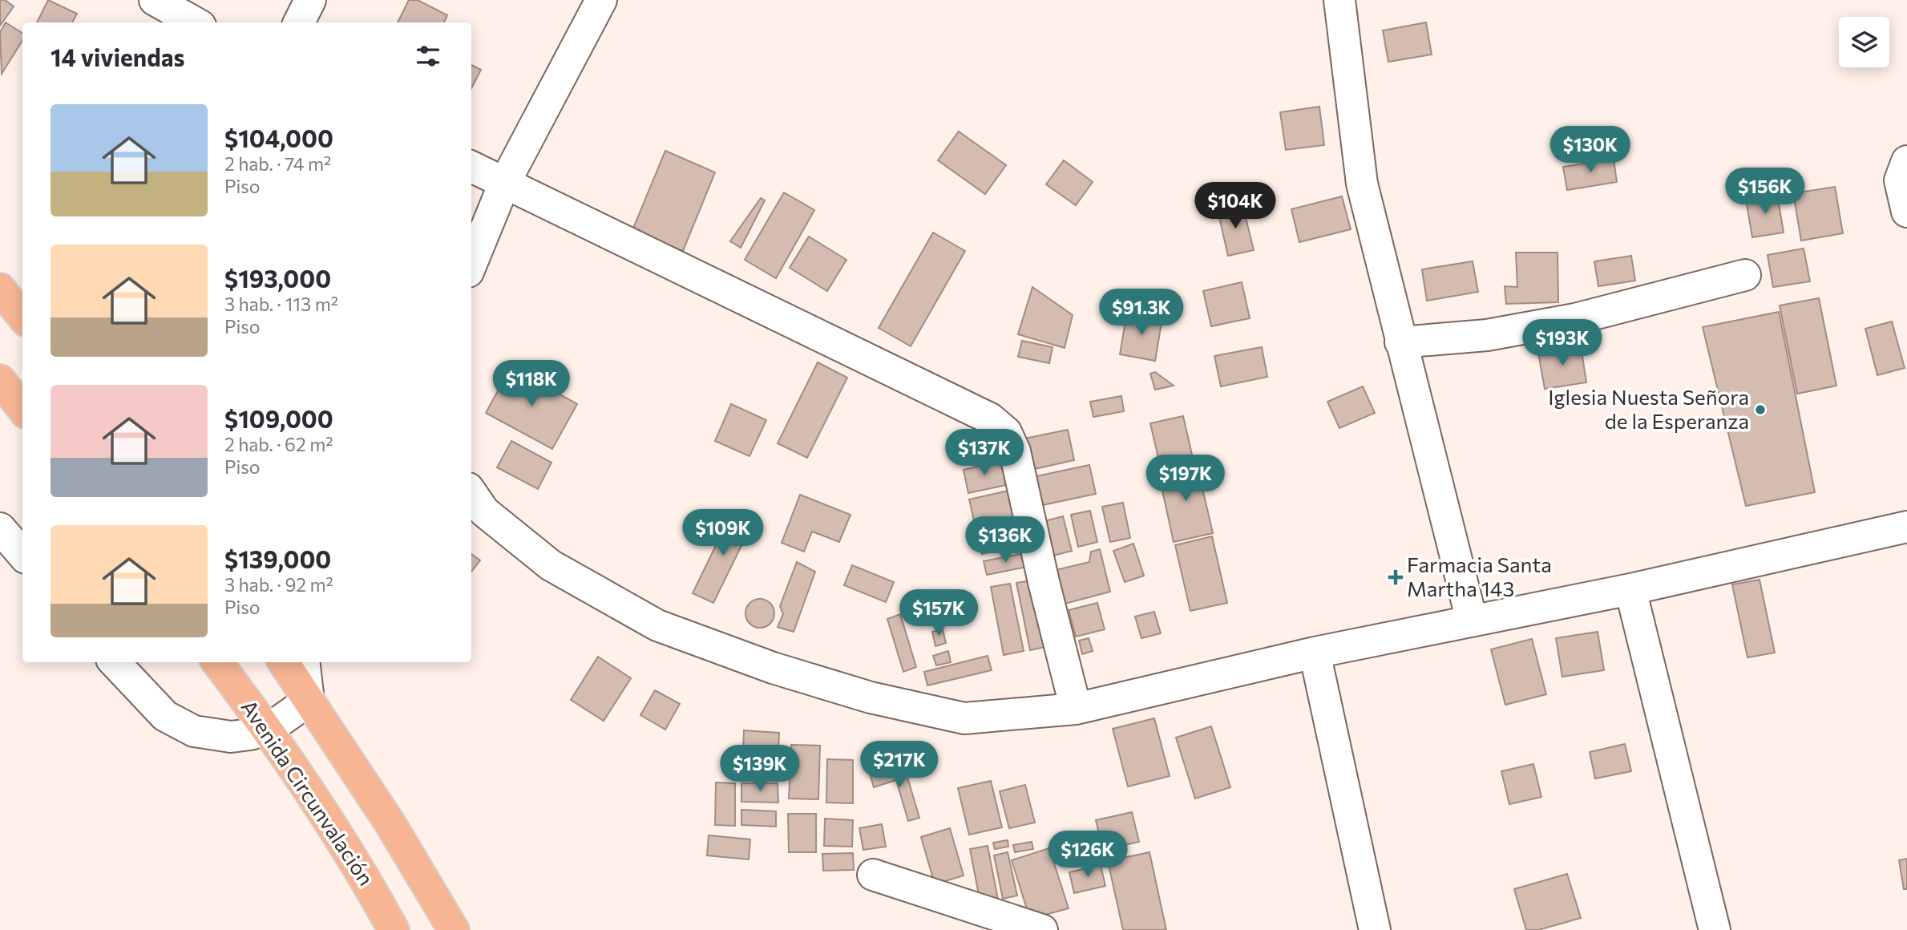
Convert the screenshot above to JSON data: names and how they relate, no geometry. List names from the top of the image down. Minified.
{"streets":{"highway":["Avenida Circunvalación"]},"places":{"other":["Iglesia Nuesta Señora de la Esperanza"],"health":["Farmacia Santa Martha 143"]},"page":{"heading":"14 viviendas","list":[{"name":"$104,000","note":"2 hab. · 74 m² · Piso"},{"name":"$193,000","note":"3 hab. · 113 m² · Piso"},{"name":"$109,000","note":"2 hab. · 62 m² · Piso"},{"name":"$139,000","note":"3 hab. · 92 m² · Piso"}],"price":["$130K","$156K","$104K","$91.3K","$193K","$118K","$137K","$197K","$109K","$136K","$157K","$217K","$139K","$126K"]}}
